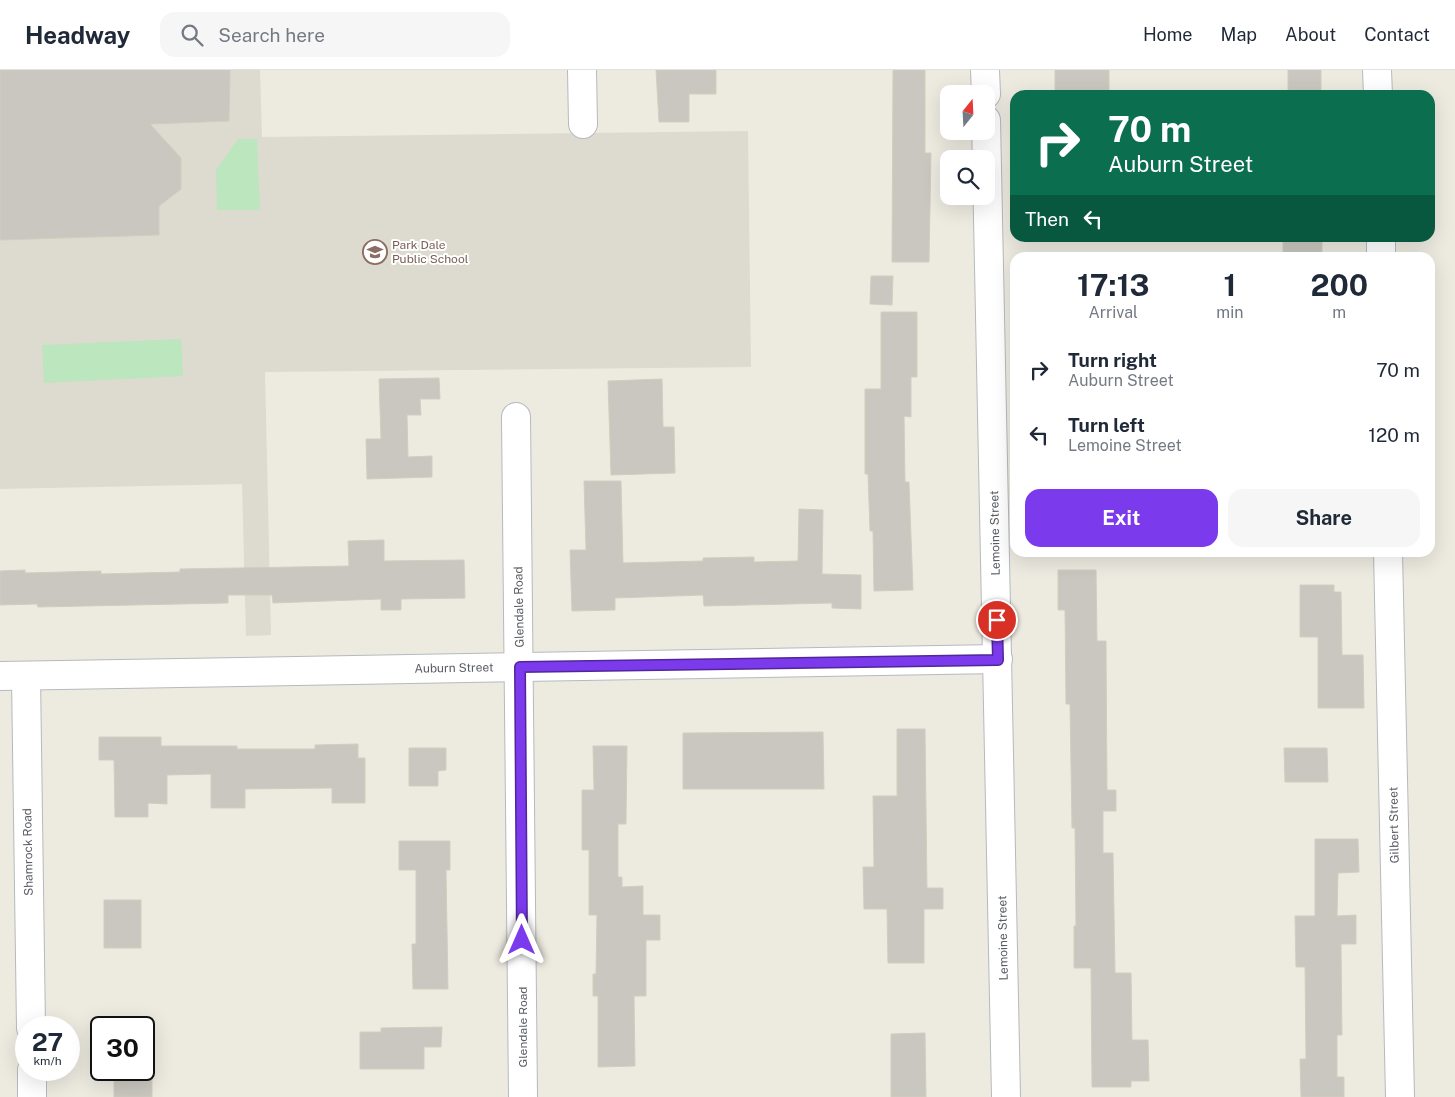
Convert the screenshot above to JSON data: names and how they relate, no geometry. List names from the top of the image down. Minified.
{"streets":{"street":["Lemoine Street","Glendale Road","Auburn Street","Gilbert Street","Shamrock Road"]},"crossings":[["Lemoine Street","Auburn Street"],["Glendale Road","Auburn Street"],["Auburn Street","Shamrock Road"]],"places":{"school or university":["Park Dale Public School"]},"north":"top","page":{"header":"Headway","search":"Search here","nav":["Home","Map","About","Contact"],"turn":["70 m","Auburn Street"],"then":"Then","eta":["17:13","Arrival","1","min","200","m"],"list":[{"name":"Turn right","note":"Auburn Street","value":"70 m"},{"name":"Turn left","note":"Lemoine Street","value":"120 m"}],"buttons":["Exit","Share"],"speed":"27 km/h","limit":"30"}}
